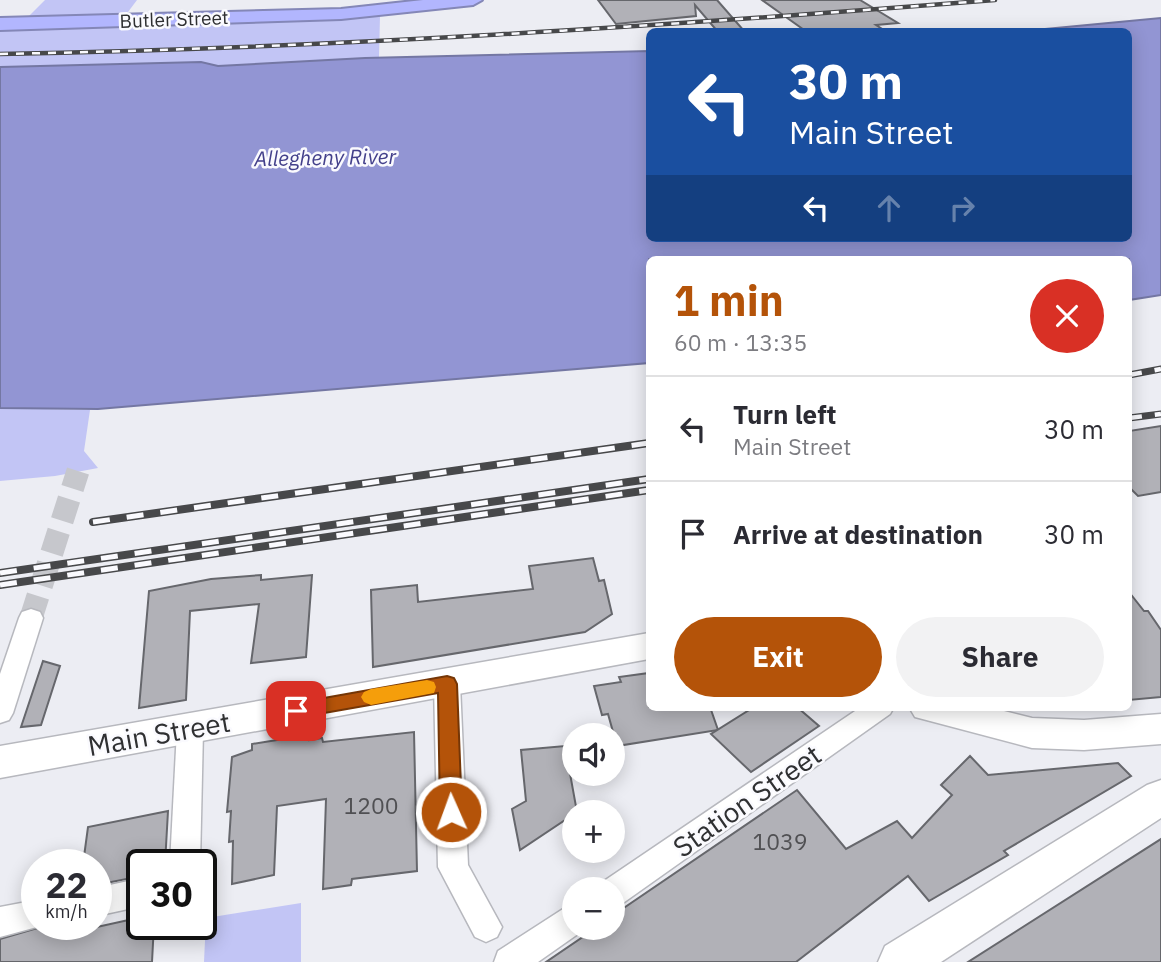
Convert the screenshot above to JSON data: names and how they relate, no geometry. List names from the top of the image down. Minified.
{"streets":{"highway":["Butler Street"],"main road":["Main Street"],"street":["Station Street"]},"water":["Allegheny River"],"house_numbers":["1200","1039"],"page":{"turn":["30 m","Main Street"],"heading":["1 min","60 m · 13:35"],"list":[{"name":"Turn left","note":"Main Street","value":"30 m"},{"name":"Arrive at destination","value":"30 m"}],"buttons":["Exit","Share"],"map_buttons":["+","−"],"speed":"22 km/h","limit":"30"}}
